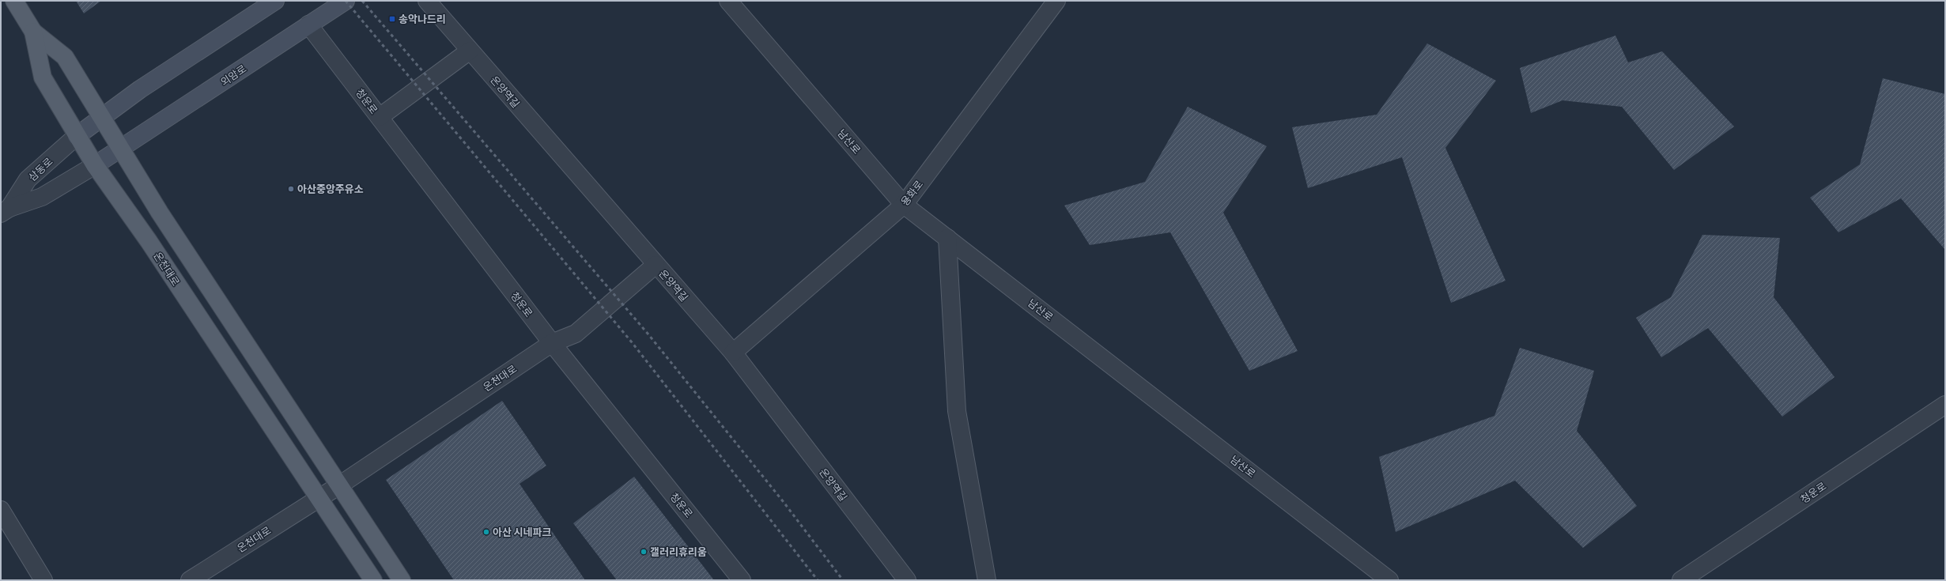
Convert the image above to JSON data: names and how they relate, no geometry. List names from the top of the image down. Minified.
{"streets":{"main road":["외암로","온천대로"],"street":["온양역길","청운로","남산로","삼동로","용화로"]},"crossings":[["외암로","청운로"],["외암로","삼동로"],["외암로","온천대로"],["온양역길","용화로"],["온양역길","온천대로"],["청운로","온천대로"],["남산로","용화로"],["삼동로","온천대로"]],"places":{"transit":["송악나드리"],"other":["아산중앙주유소","아산 시네파크","갤러리휴리움"]}}
